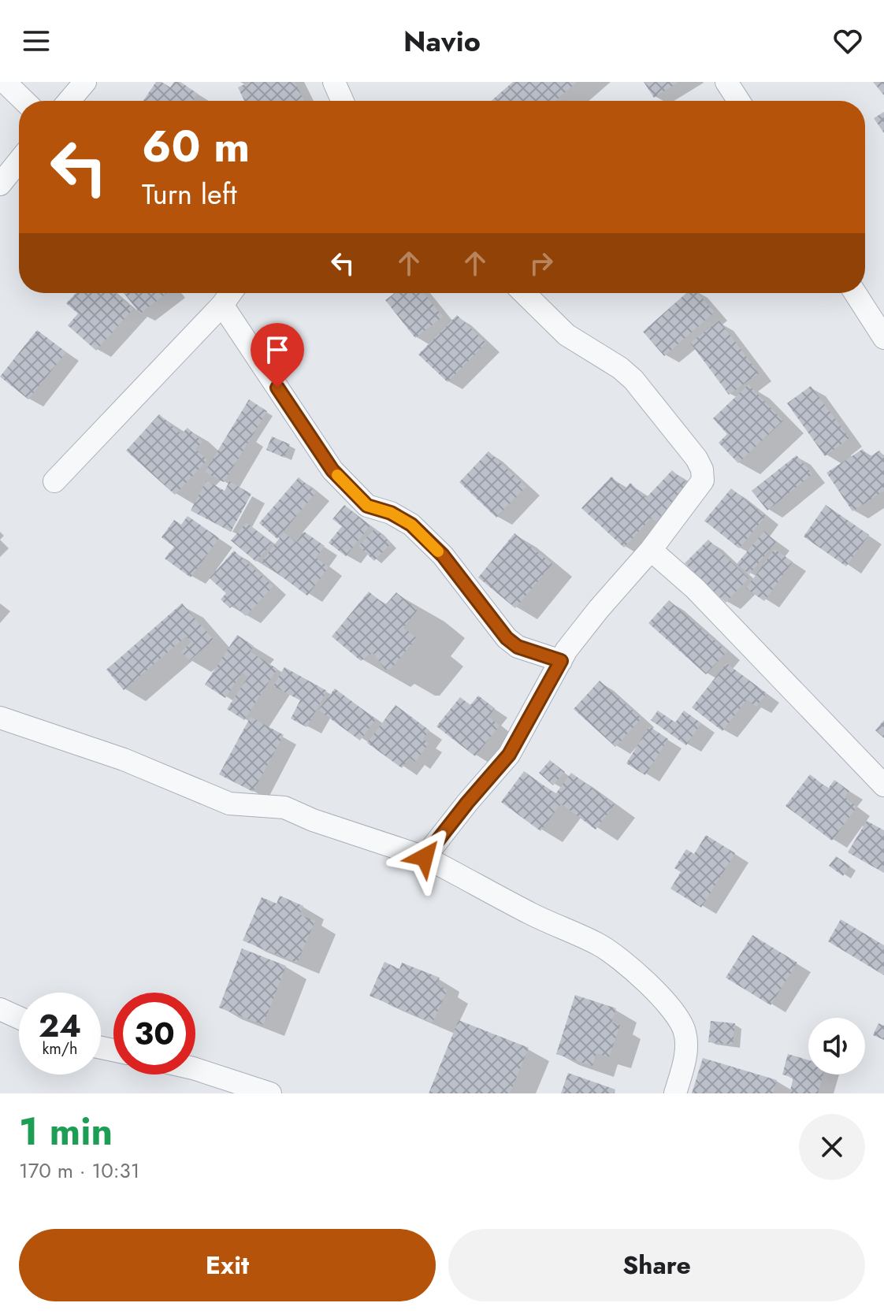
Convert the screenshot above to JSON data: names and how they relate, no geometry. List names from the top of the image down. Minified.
{"page":{"header":"Navio","turn":["60 m","Turn left"],"speed":"24 km/h","limit":"30","heading":["1 min","170 m · 10:31"],"buttons":["Exit","Share"]}}
